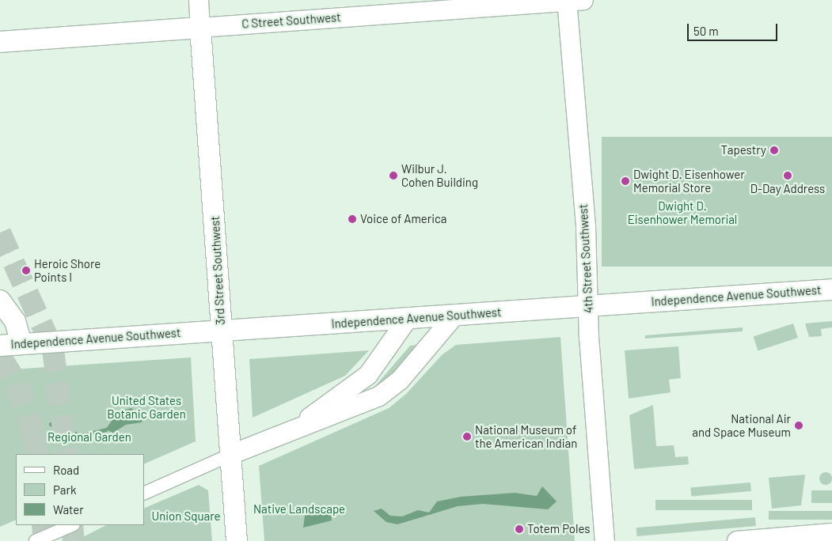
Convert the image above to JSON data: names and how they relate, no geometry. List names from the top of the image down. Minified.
{"streets":{"main road":["C Street Southwest","3rd Street Southwest","Independence Avenue Southwest"],"street":["4th Street Southwest"]},"crossings":[["C Street Southwest","4th Street Southwest"],["C Street Southwest","3rd Street Southwest"],["4th Street Southwest","Independence Avenue Southwest"],["3rd Street Southwest","Independence Avenue Southwest"]],"parks":["Dwight D. Eisenhower Memorial","United States Botanic Garden","Regional Garden","Native Landscape","Union Square"],"places":["Tapestry","Wilbur J. Cohen Building","D-Day Address","Dwight D. Eisenhower Memorial Store","Voice of America","Heroic Shore Points I","National Air and Space Museum","National Museum of the American Indian","Totem Poles"],"legend":["Road","Park","Water"],"scale_bar":"50 m"}
